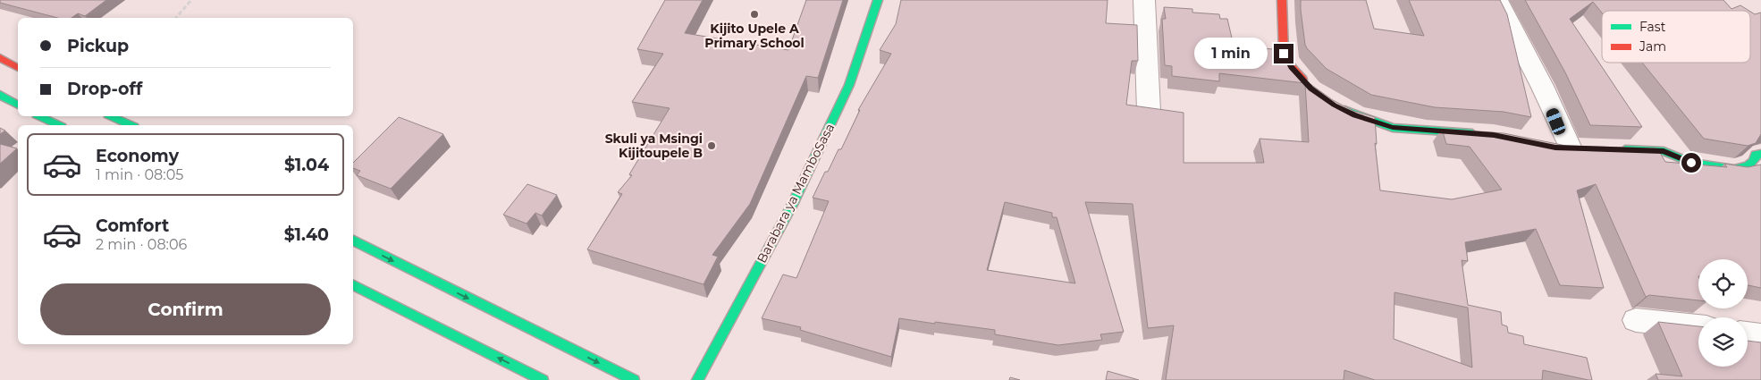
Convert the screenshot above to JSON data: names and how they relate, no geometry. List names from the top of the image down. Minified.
{"streets":{"street":["Barabara ya MamboSasa"]},"places":["Kijito Upele A Primary School","Skuli ya Msingi Kijitoupele B"],"legend":["Fast","Jam"],"page":{"banner":["Pickup","Drop-off"],"bubble":"1 min","list":[{"name":"Economy","note":"1 min · 08:05","value":"$1.04"},{"name":"Comfort","note":"2 min · 08:06","value":"$1.40"}],"buttons":"Confirm"}}
